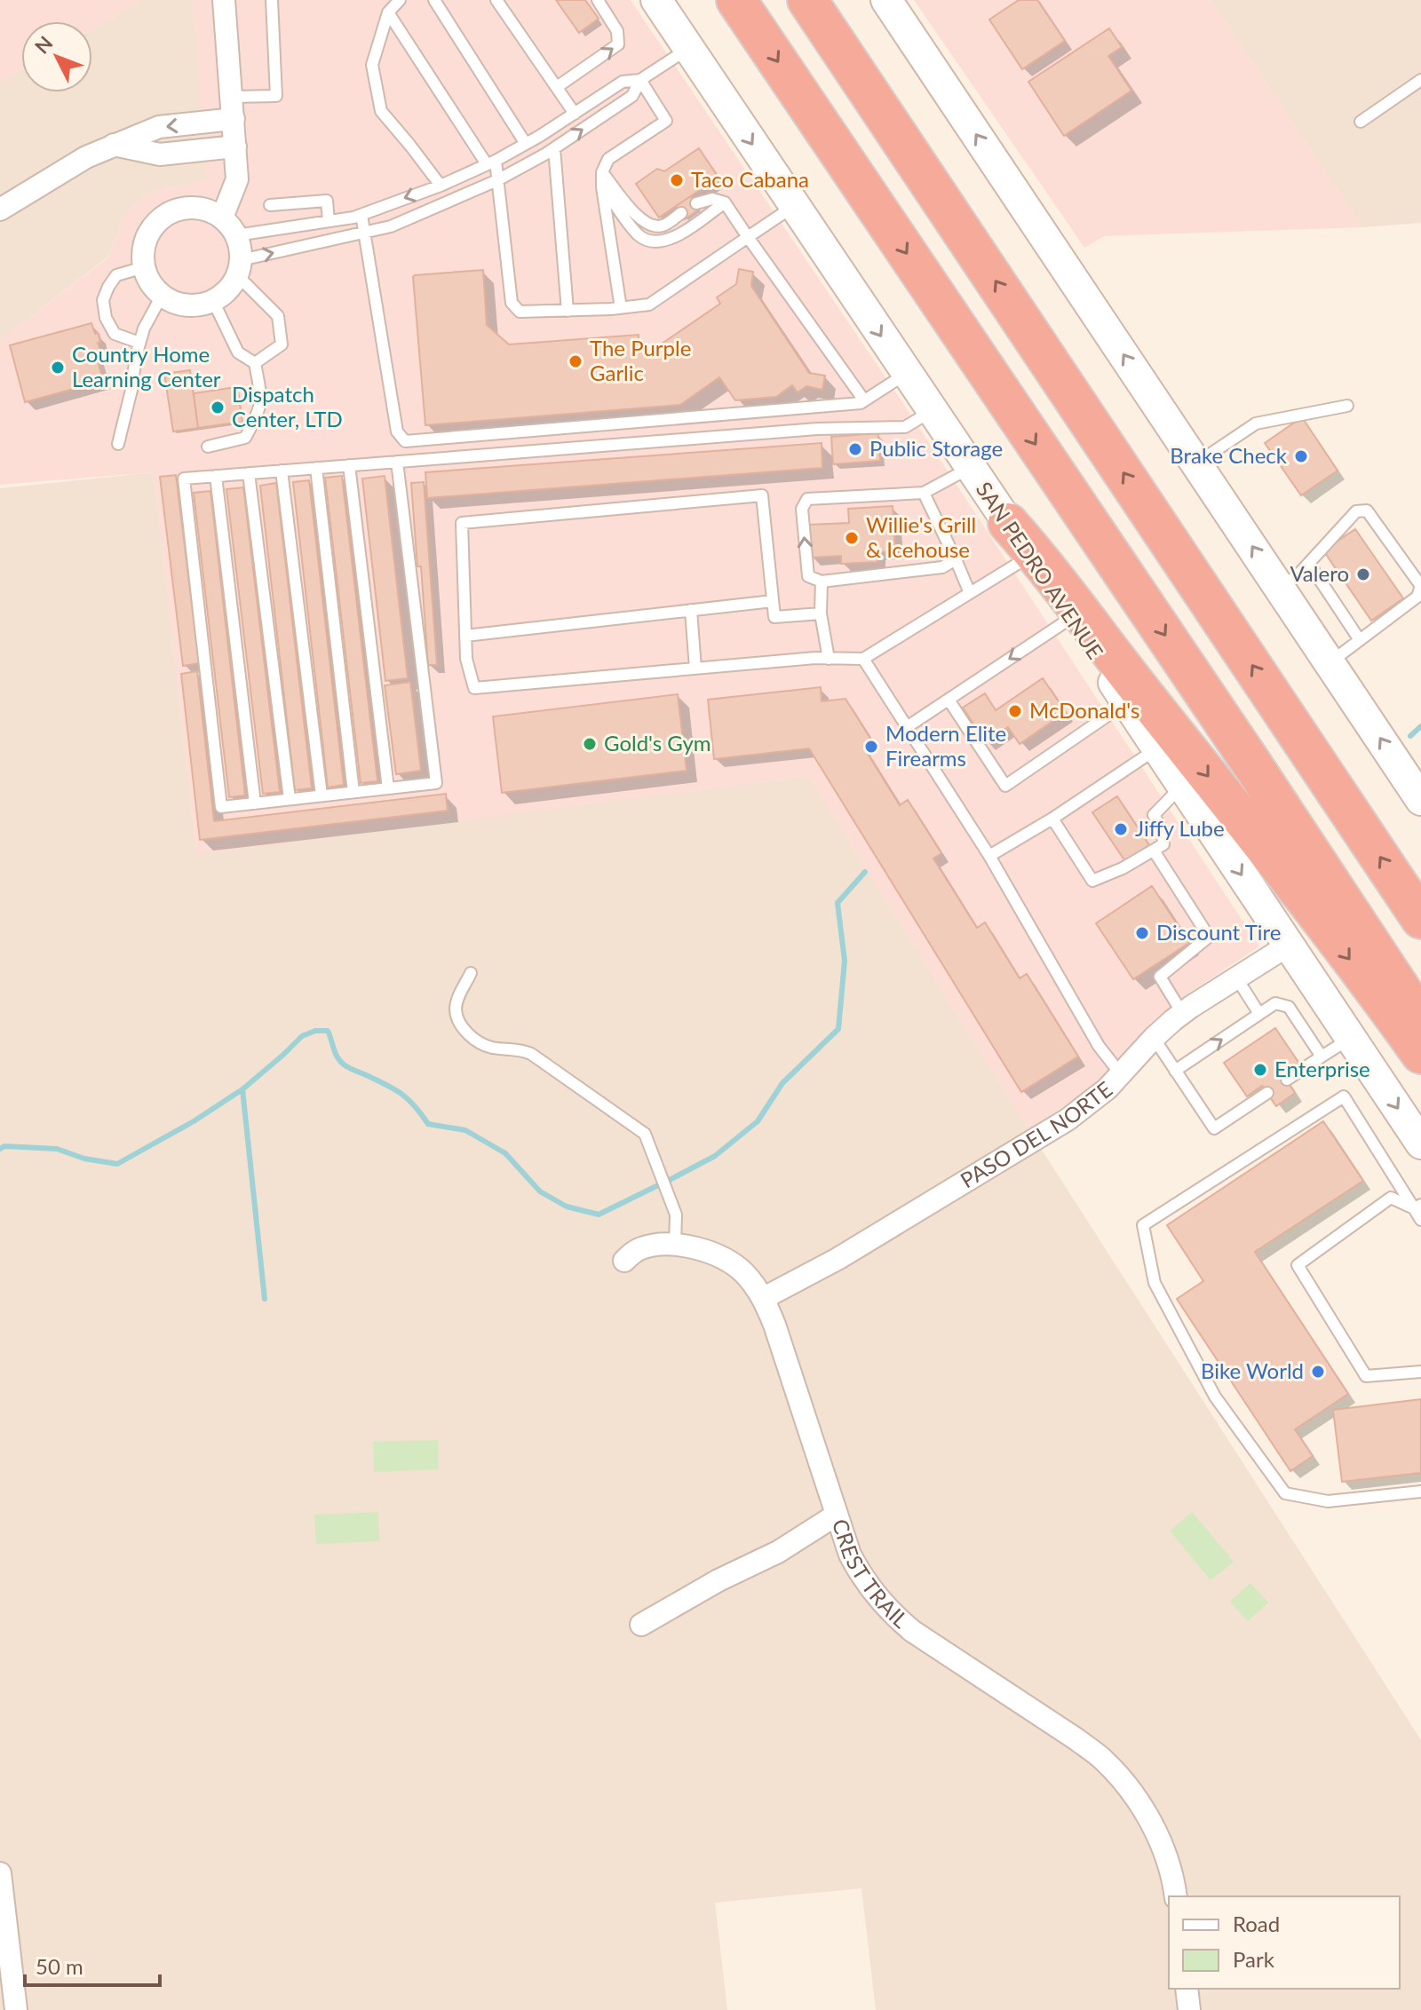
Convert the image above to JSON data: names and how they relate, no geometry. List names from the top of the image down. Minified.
{"streets":{"main road":["SAN PEDRO AVENUE"],"street":["PASO DEL NORTE","CREST TRAIL"]},"crossings":[["SAN PEDRO AVENUE","PASO DEL NORTE"],["PASO DEL NORTE","CREST TRAIL"]],"places":["Taco Cabana","The Purple Garlic","Country Home Learning Center","Dispatch Center, LTD","Public Storage","Brake Check","Willie's Grill & Icehouse","Valero","McDonald's","Gold's Gym","Modern Elite Firearms","Jiffy Lube","Discount Tire","Enterprise","Bike World"],"legend":["Road","Park"],"scale_bar":"50 m","north":"top left"}
